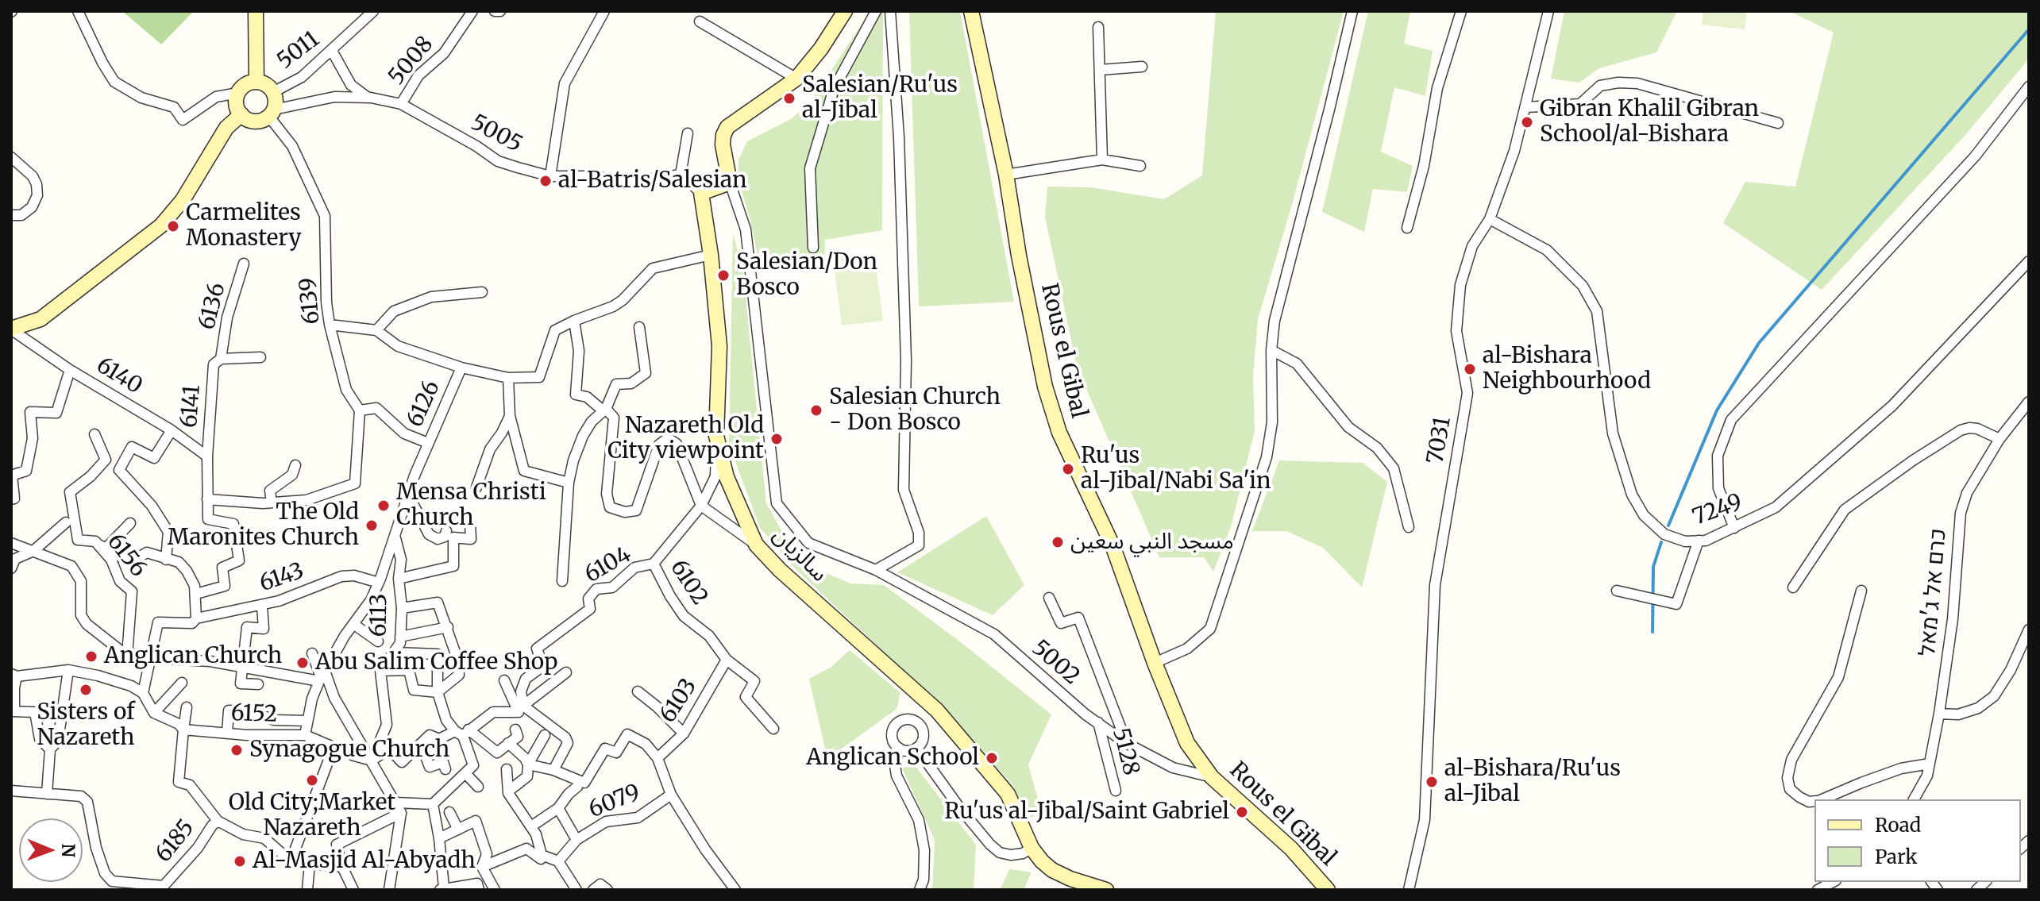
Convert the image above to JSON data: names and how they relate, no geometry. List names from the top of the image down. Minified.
{"streets":{"street":["5011","5008","5005","6139","6136","Rous el Gibal","6140","6126","6141","7031","7249","سالزيان","6156","6104","6143","6102","כרם אל ג'מאל","6113","5002","6103","6152","5128","6079","6185"]},"crossings":[["5011","5005"],["5011","6139"],["5008","5005"],["5005","6139"],["6136","6141"],["Rous el Gibal","5002"],["6140","6141"],["6126","سالزيان"],["6126","6143"],["6126","6113"],["6126","6152"],["7031","7249"],["سالزيان","6102"],["6104","6102"],["6102","6103"],["5002","5128"]],"places":["Salesian/Ru'us al-Jibal","Gibran Khalil Gibran School/al-Bishara","al-Batris/Salesian","Carmelites Monastery","Salesian/Don Bosco","al-Bishara Neighbourhood","Salesian Church - Don Bosco","Nazareth Old City viewpoint","Ru'us al-Jibal/Nabi Sa'in","Mensa Christi Church","The Old Maronites Church","مسجد النبي سعين","Anglican Church","Abu Salim Coffee Shop","Sisters of Nazareth","Synagogue Church","Anglican School","Old City;Market Nazareth","al-Bishara/Ru'us al-Jibal","Ru'us al-Jibal/Saint Gabriel","Al-Masjid Al-Abyadh"],"legend":["Road","Park"],"north":"right"}
